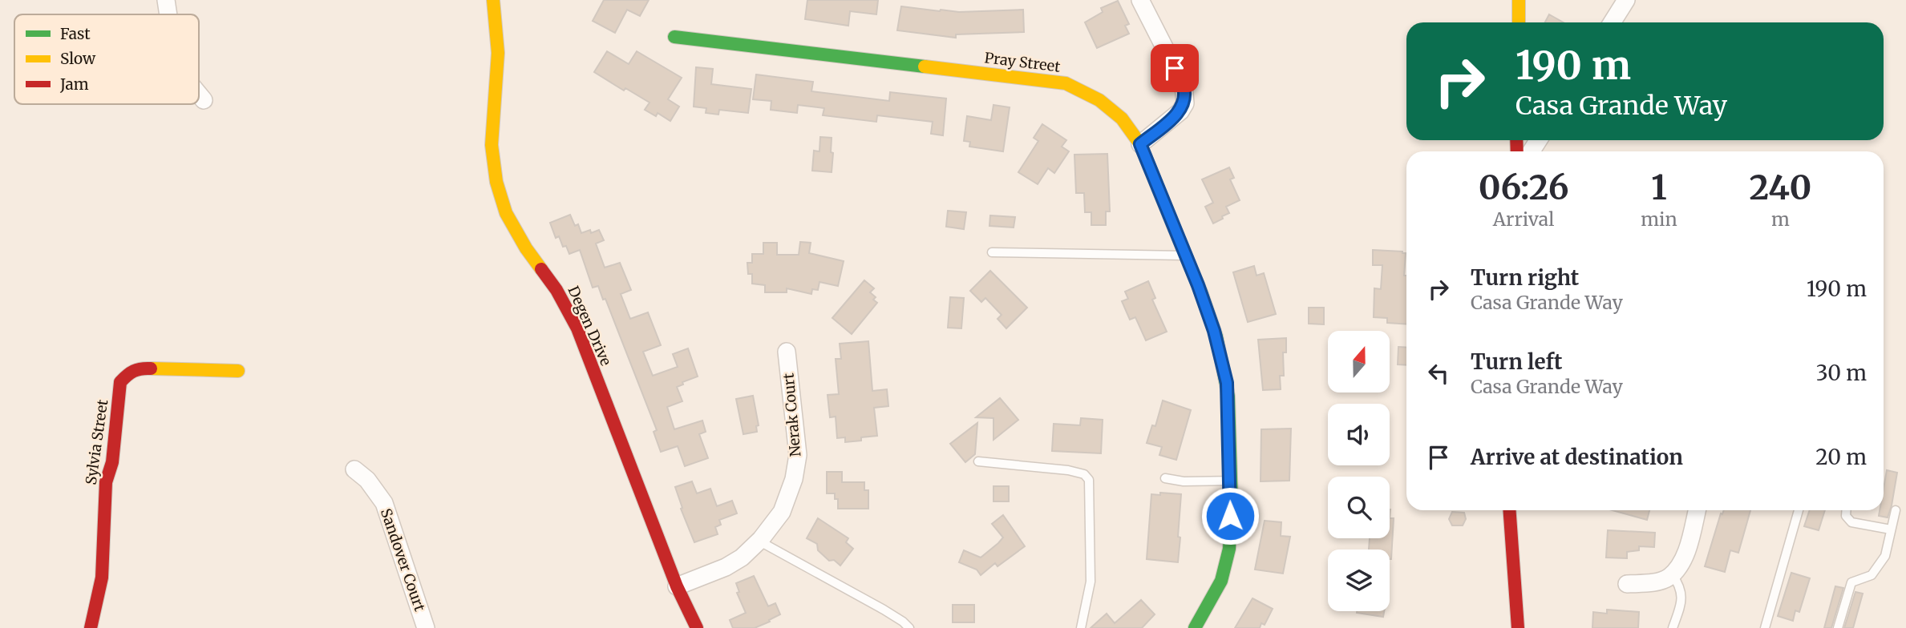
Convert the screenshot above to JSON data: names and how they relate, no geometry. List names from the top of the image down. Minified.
{"streets":{"street":["Pray Street","Degen Drive","Nerak Court","Sylvia Street","Sandover Court"]},"crossings":[["Degen Drive","Nerak Court"]],"legend":["Fast","Slow","Jam"],"north":"top","page":{"turn":["190 m","Casa Grande Way"],"eta":["06:26","Arrival","1","min","240","m"],"list":[{"name":"Turn right","note":"Casa Grande Way","value":"190 m"},{"name":"Turn left","note":"Casa Grande Way","value":"30 m"},{"name":"Arrive at destination","value":"20 m"}]}}
